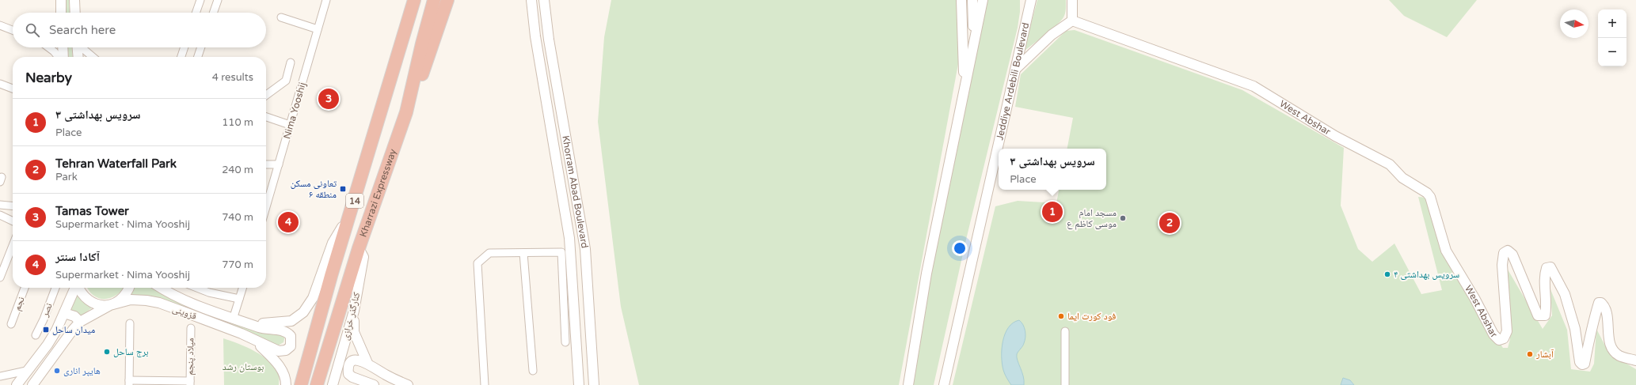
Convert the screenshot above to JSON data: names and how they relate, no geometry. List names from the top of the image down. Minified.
{"streets":{"highway":["Kharrazi Expressway","14"],"street":["Jeddiye Ardebili Boulevard","Nima Yooshij","West Abshar","Khorram Abad Boulevard","نجم","نصر","قزوینی","کنارگذر خرازی","میلاد پنجم"]},"crossings":[["Kharrazi Expressway","کنارگذر خرازی"]],"parks":["بوستان رشد"],"places":{"transit":["تعاونی مسکن منطقه ۶","میدان ساحل"],"other":["مسجد امام موسی کاظم ع","سرویس بهداشتی ۴","فود کورت ایما","برج ساحل","آبشار","هايپر اناری"]},"north":"right","page":{"map_buttons":["+","−"],"search":"Search here","heading":["Nearby","4 results"],"pins":["3","1","4","2"],"list":[{"mark":"1","name":"سرویس بهداشتی ۳","note":"Place","value":"110 m"},{"mark":"2","name":"Tehran Waterfall Park","note":"Park","value":"240 m"},{"mark":"3","name":"Tamas Tower","note":"Supermarket · Nima Yooshij","value":"740 m"},{"mark":"4","name":"آکادا سنتر","note":"Supermarket · Nima Yooshij","value":"770 m"}],"popup":["سرویس بهداشتی ۳","Place"]}}
